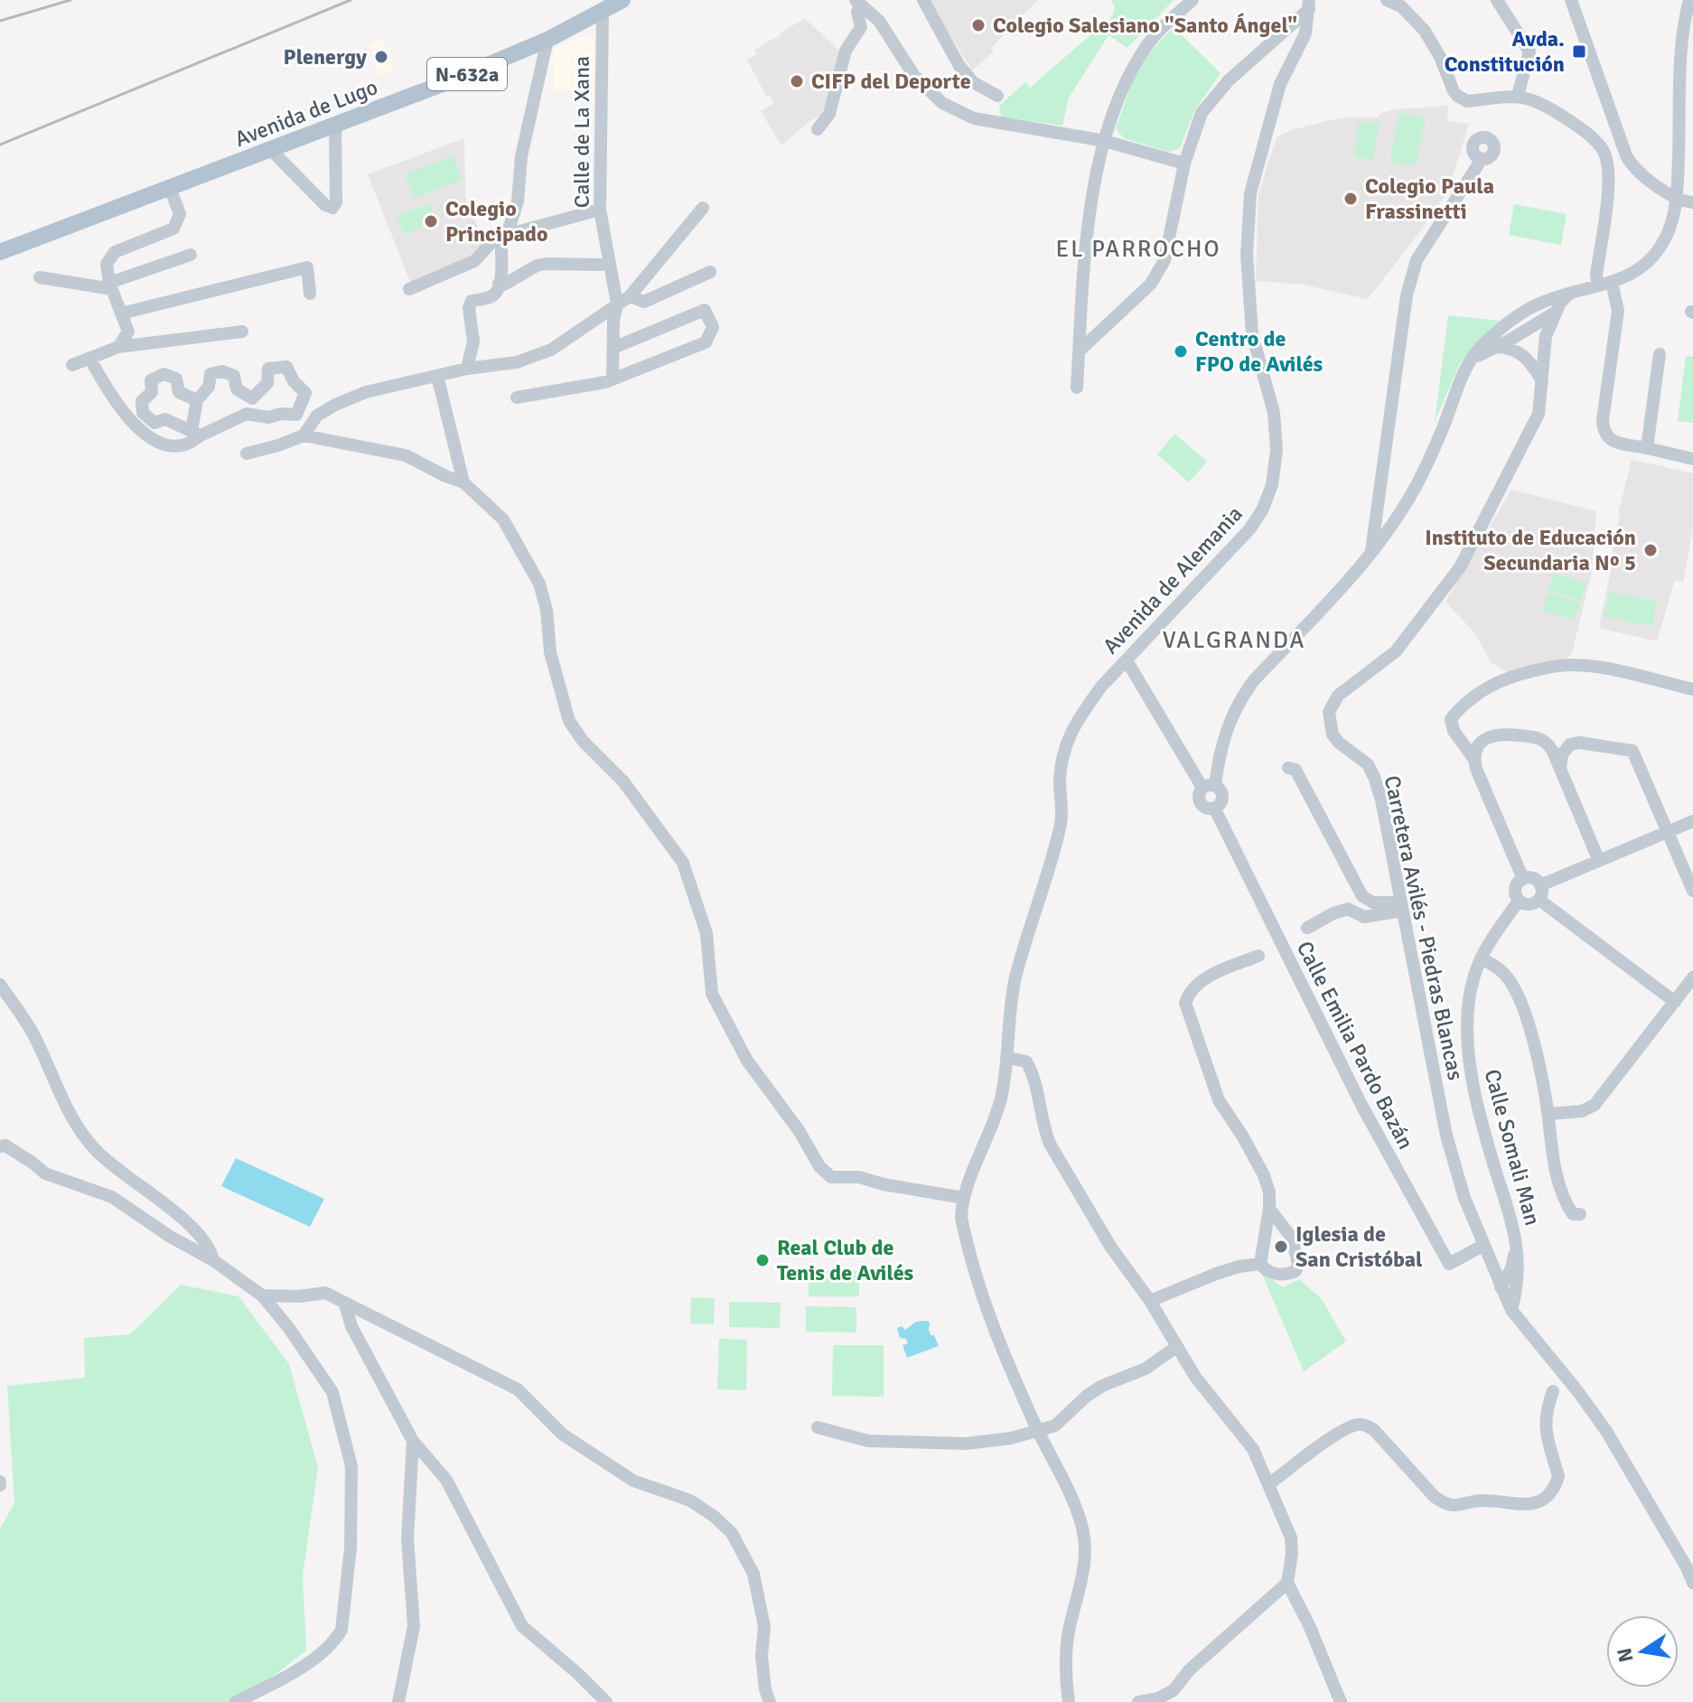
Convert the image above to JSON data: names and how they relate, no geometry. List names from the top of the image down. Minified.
{"streets":{"main road":["N-632a","Avenida de Lugo"],"street":["Calle de La Xana","Avenida de Alemania","Carretera Avilés - Piedras Blancas","Calle Emilia Pardo Bazán","Calle Somali Man"]},"crossings":[["Avenida de Lugo","Calle de La Xana"],["Carretera Avilés - Piedras Blancas","Calle Emilia Pardo Bazán"],["Carretera Avilés - Piedras Blancas","Calle Somali Man"]],"districts":["EL PARROCHO","VALGRANDA"],"places":{"other":["Colegio Salesiano \"Santo Ángel\"","Plenergy","CIFP del Deporte","Colegio Paula Frassinetti","Colegio Principado","Centro de FPO de Avilés","Instituto de Educación Secundaria Nº 5","Iglesia de San Cristóbal","Real Club de Tenis de Avilés"],"transit":["Avda. Constitución"]},"north":"left"}
